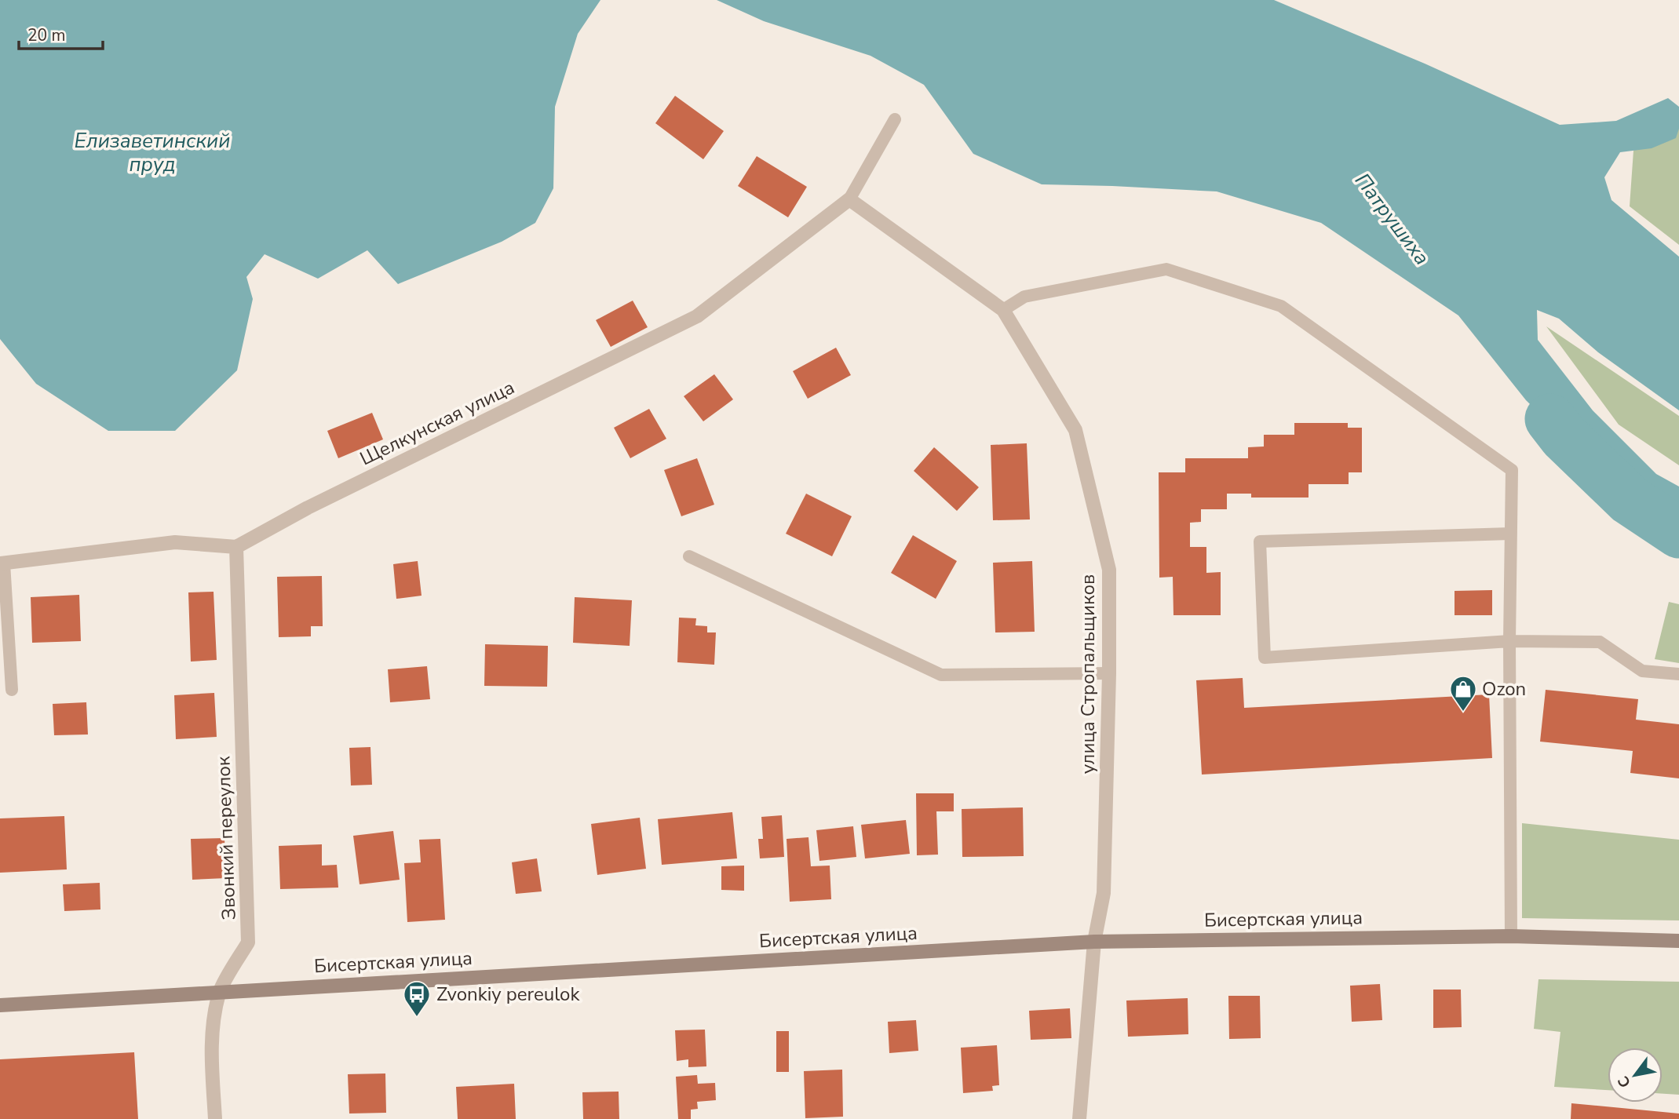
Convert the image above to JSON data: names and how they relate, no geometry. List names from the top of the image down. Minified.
{"streets":{"main road":["Бисертская улица"],"street":["Щелкунская улица","улица Стропальщиков","Звонкий переулок"]},"crossings":[["Щелкунская улица","улица Стропальщиков"],["Щелкунская улица","Звонкий переулок"],["улица Стропальщиков","Бисертская улица"],["Звонкий переулок","Бисертская улица"]],"water":["Елизаветинский пруд","Патрушиха"],"places":{"shop":["Ozon"],"bus stop":["Zvonkiy pereulok"]},"scale_bar":"20 m","north":"bottom left"}
